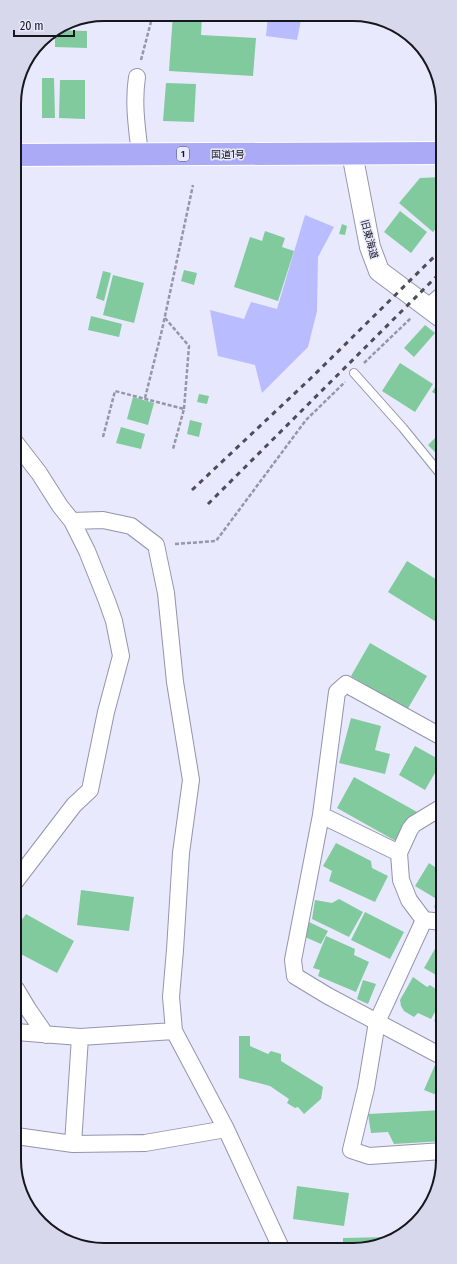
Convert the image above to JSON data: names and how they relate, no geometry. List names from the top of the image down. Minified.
{"streets":{"highway":["1","国道1号"],"street":["旧東海道"]},"crossings":[["国道1号","旧東海道"]],"scale_bar":"20 m"}
